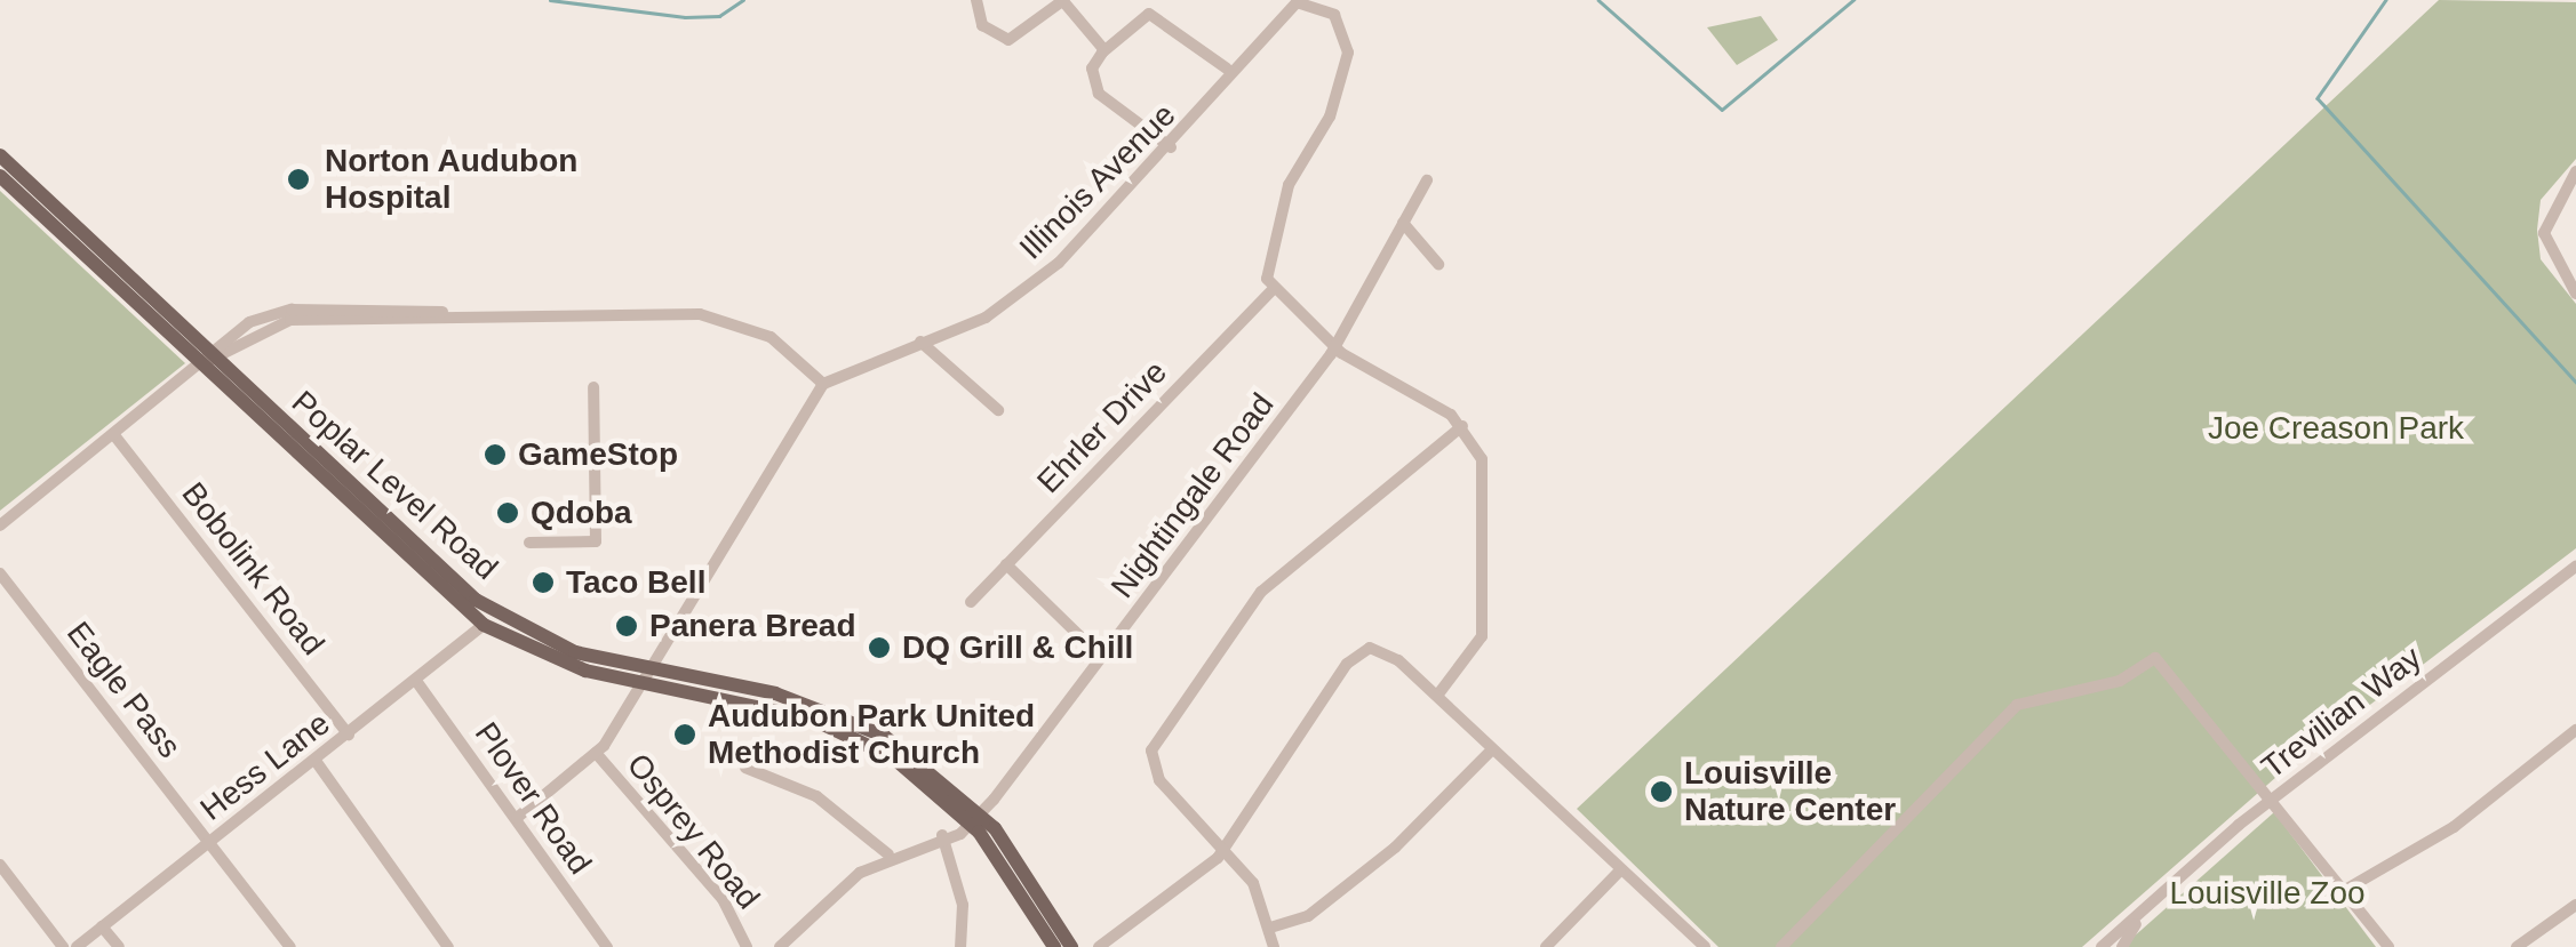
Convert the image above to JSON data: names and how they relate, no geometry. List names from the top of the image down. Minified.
{"streets":{"main road":["Poplar Level Road"],"street":["Illinois Avenue","Ehrler Drive","Nightingale Road","Bobolink Road","Eagle Pass","Trevilian Way","Hess Lane","Plover Road","Osprey Road"]},"crossings":[["Illinois Avenue","Ehrler Drive"],["Poplar Level Road","Nightingale Road"],["Poplar Level Road","Hess Lane"],["Bobolink Road","Hess Lane"],["Eagle Pass","Hess Lane"],["Hess Lane","Plover Road"]],"parks":["Joe Creason Park","Louisville Zoo"],"places":["Norton Audubon Hospital","GameStop","Qdoba","Taco Bell","Panera Bread","DQ Grill & Chill","Audubon Park United Methodist Church","Louisville Nature Center"]}
